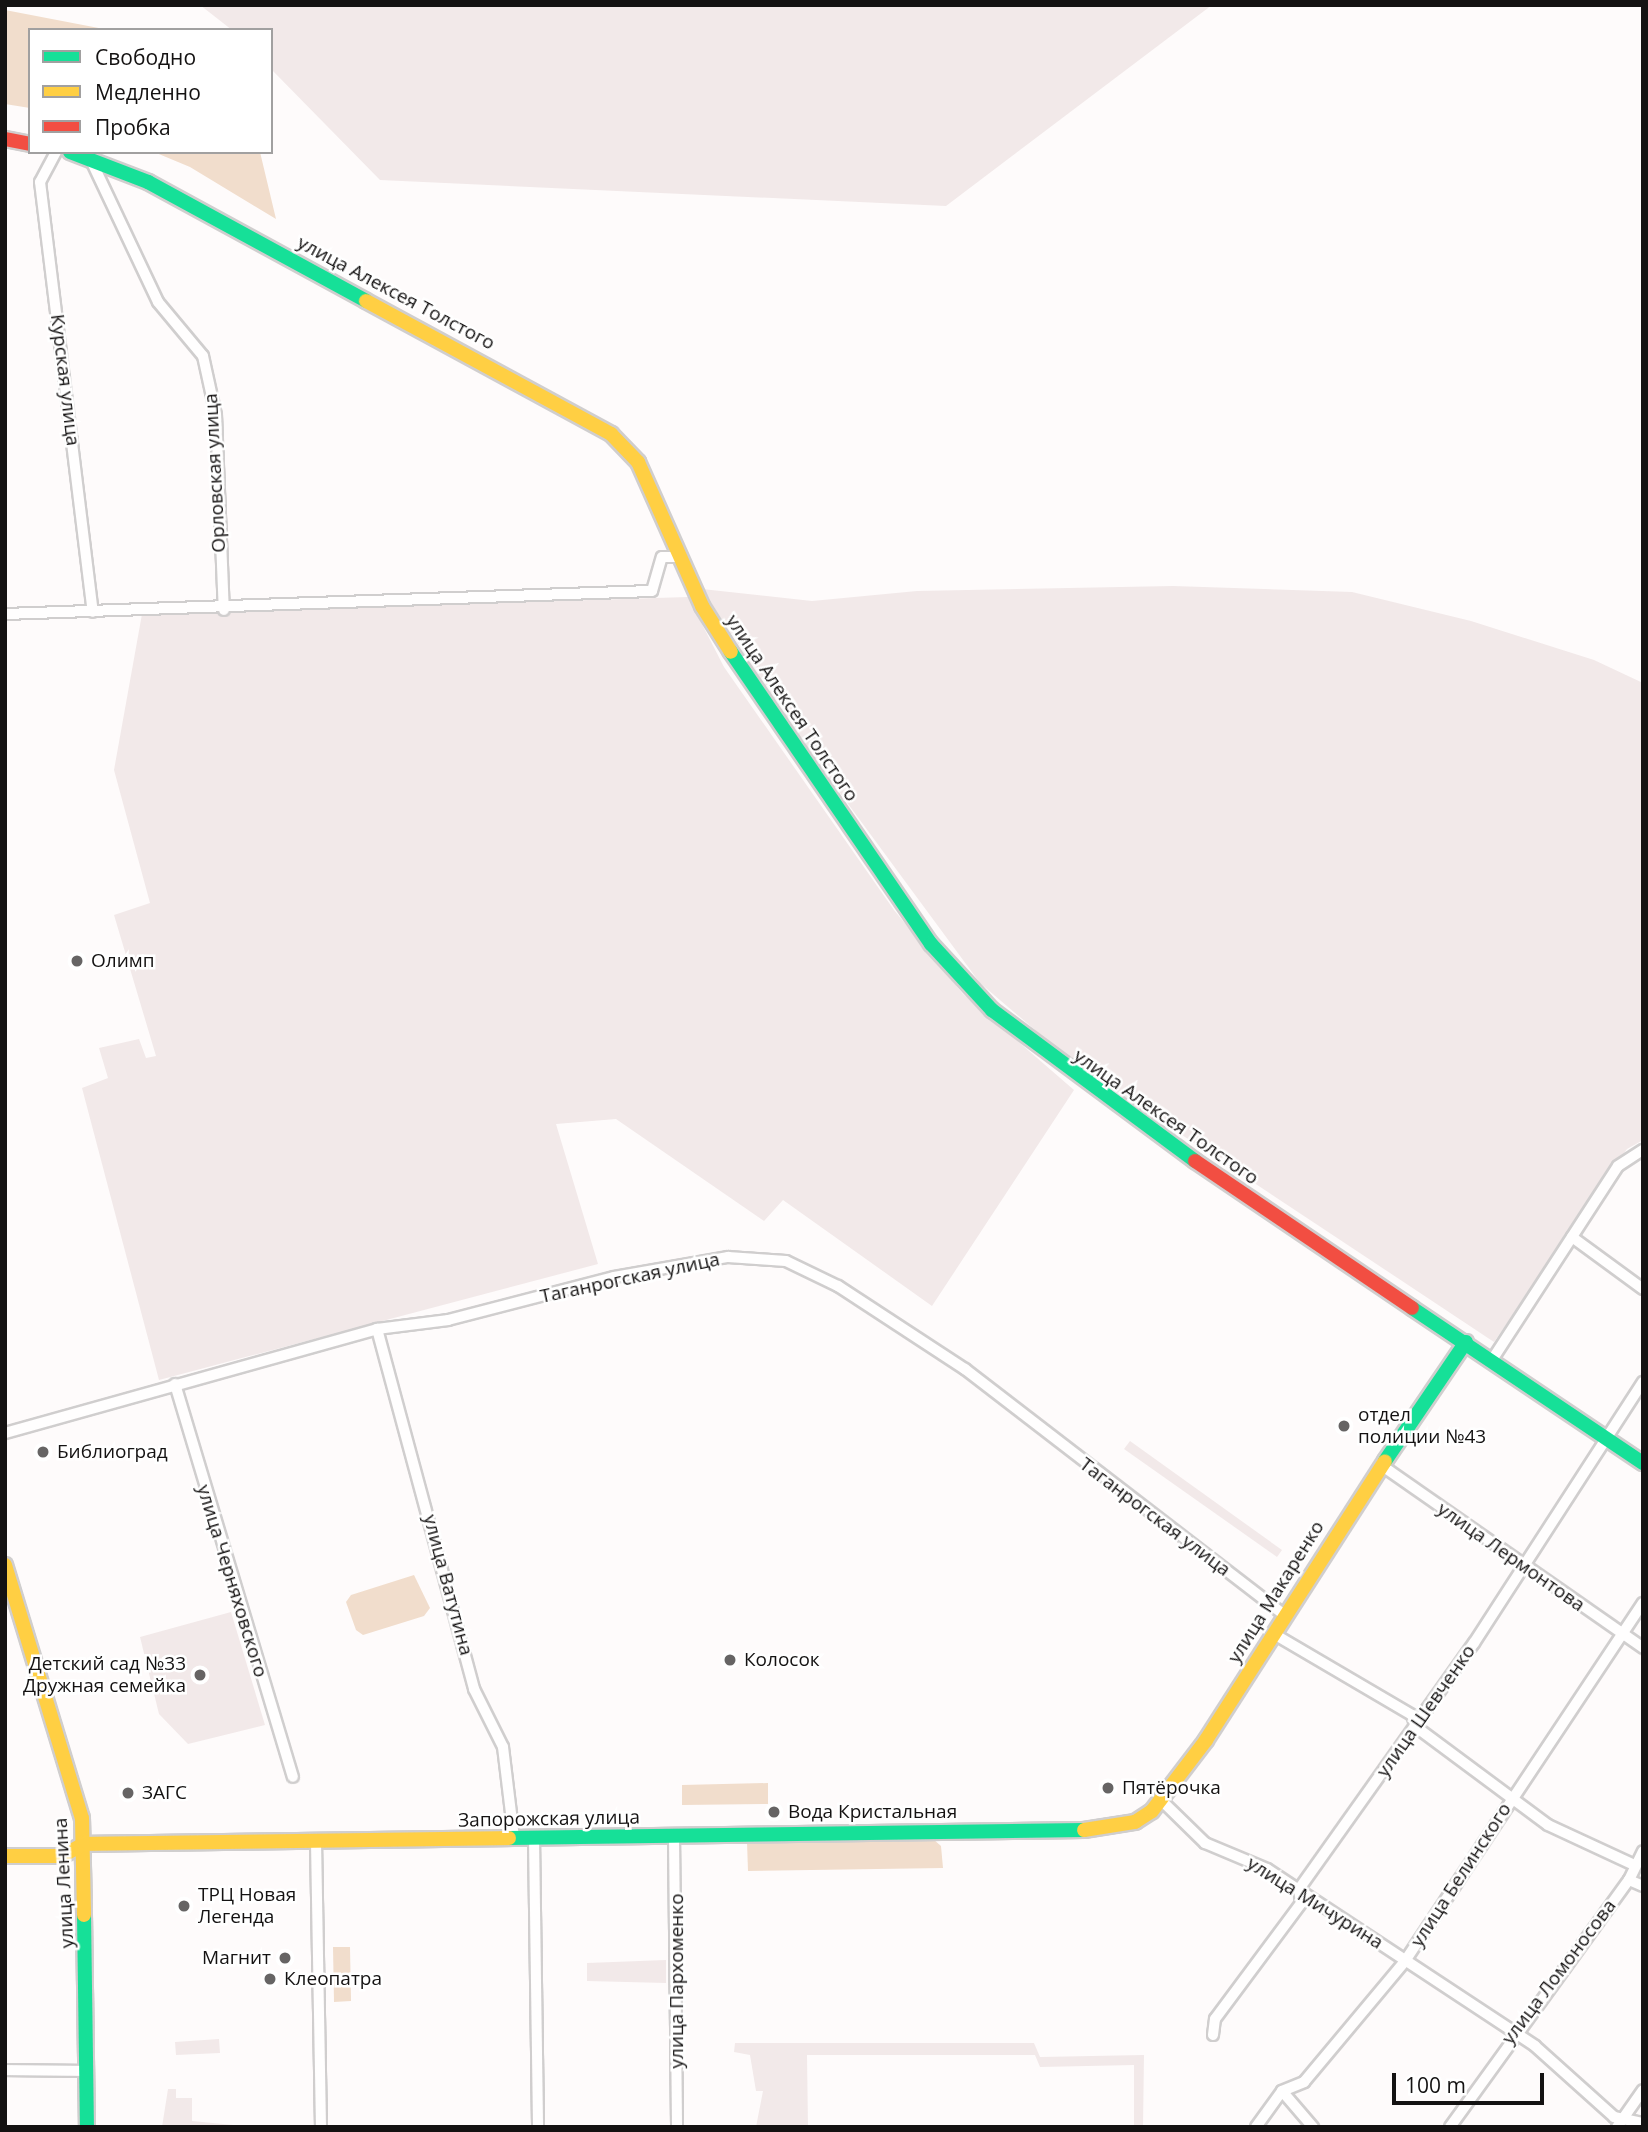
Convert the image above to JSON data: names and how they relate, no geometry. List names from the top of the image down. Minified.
{"streets":{"street":["улица Алексея Толстого","Курская улица","Орловская улица","Таганрогская улица","улица Лермонтова","улица Черняховского","улица Ватутина","улица Макаренко","улица Шевченко","Запорожская улица","улица Белинского","улица Ленина","улица Мичурина","улица Ломоносова","улица Пархоменко"]},"crossings":[["улица Алексея Толстого","Орловская улица"],["улица Алексея Толстого","улица Макаренко"],["улица Алексея Толстого","улица Шевченко"],["Таганрогская улица","улица Черняховского"],["Таганрогская улица","улица Ватутина"],["Таганрогская улица","улица Макаренко"],["улица Лермонтова","улица Макаренко"],["улица Лермонтова","улица Шевченко"],["улица Лермонтова","улица Белинского"],["улица Ватутина","Запорожская улица"],["улица Макаренко","Запорожская улица"],["улица Макаренко","улица Мичурина"],["улица Шевченко","улица Мичурина"],["Запорожская улица","улица Ленина"],["Запорожская улица","улица Пархоменко"],["улица Белинского","улица Мичурина"],["улица Мичурина","улица Ломоносова"]],"places":["Олимп","отдел полиции №43","Библиоград","Колосок","Детский сад №33 Дружная семейка","Пятёрочка","ЗАГС","Вода Кристальная","ТРЦ Новая Легенда","Магнит","Клеопатра"],"legend":["Свободно","Медленно","Пробка"],"scale_bar":"100 m"}
